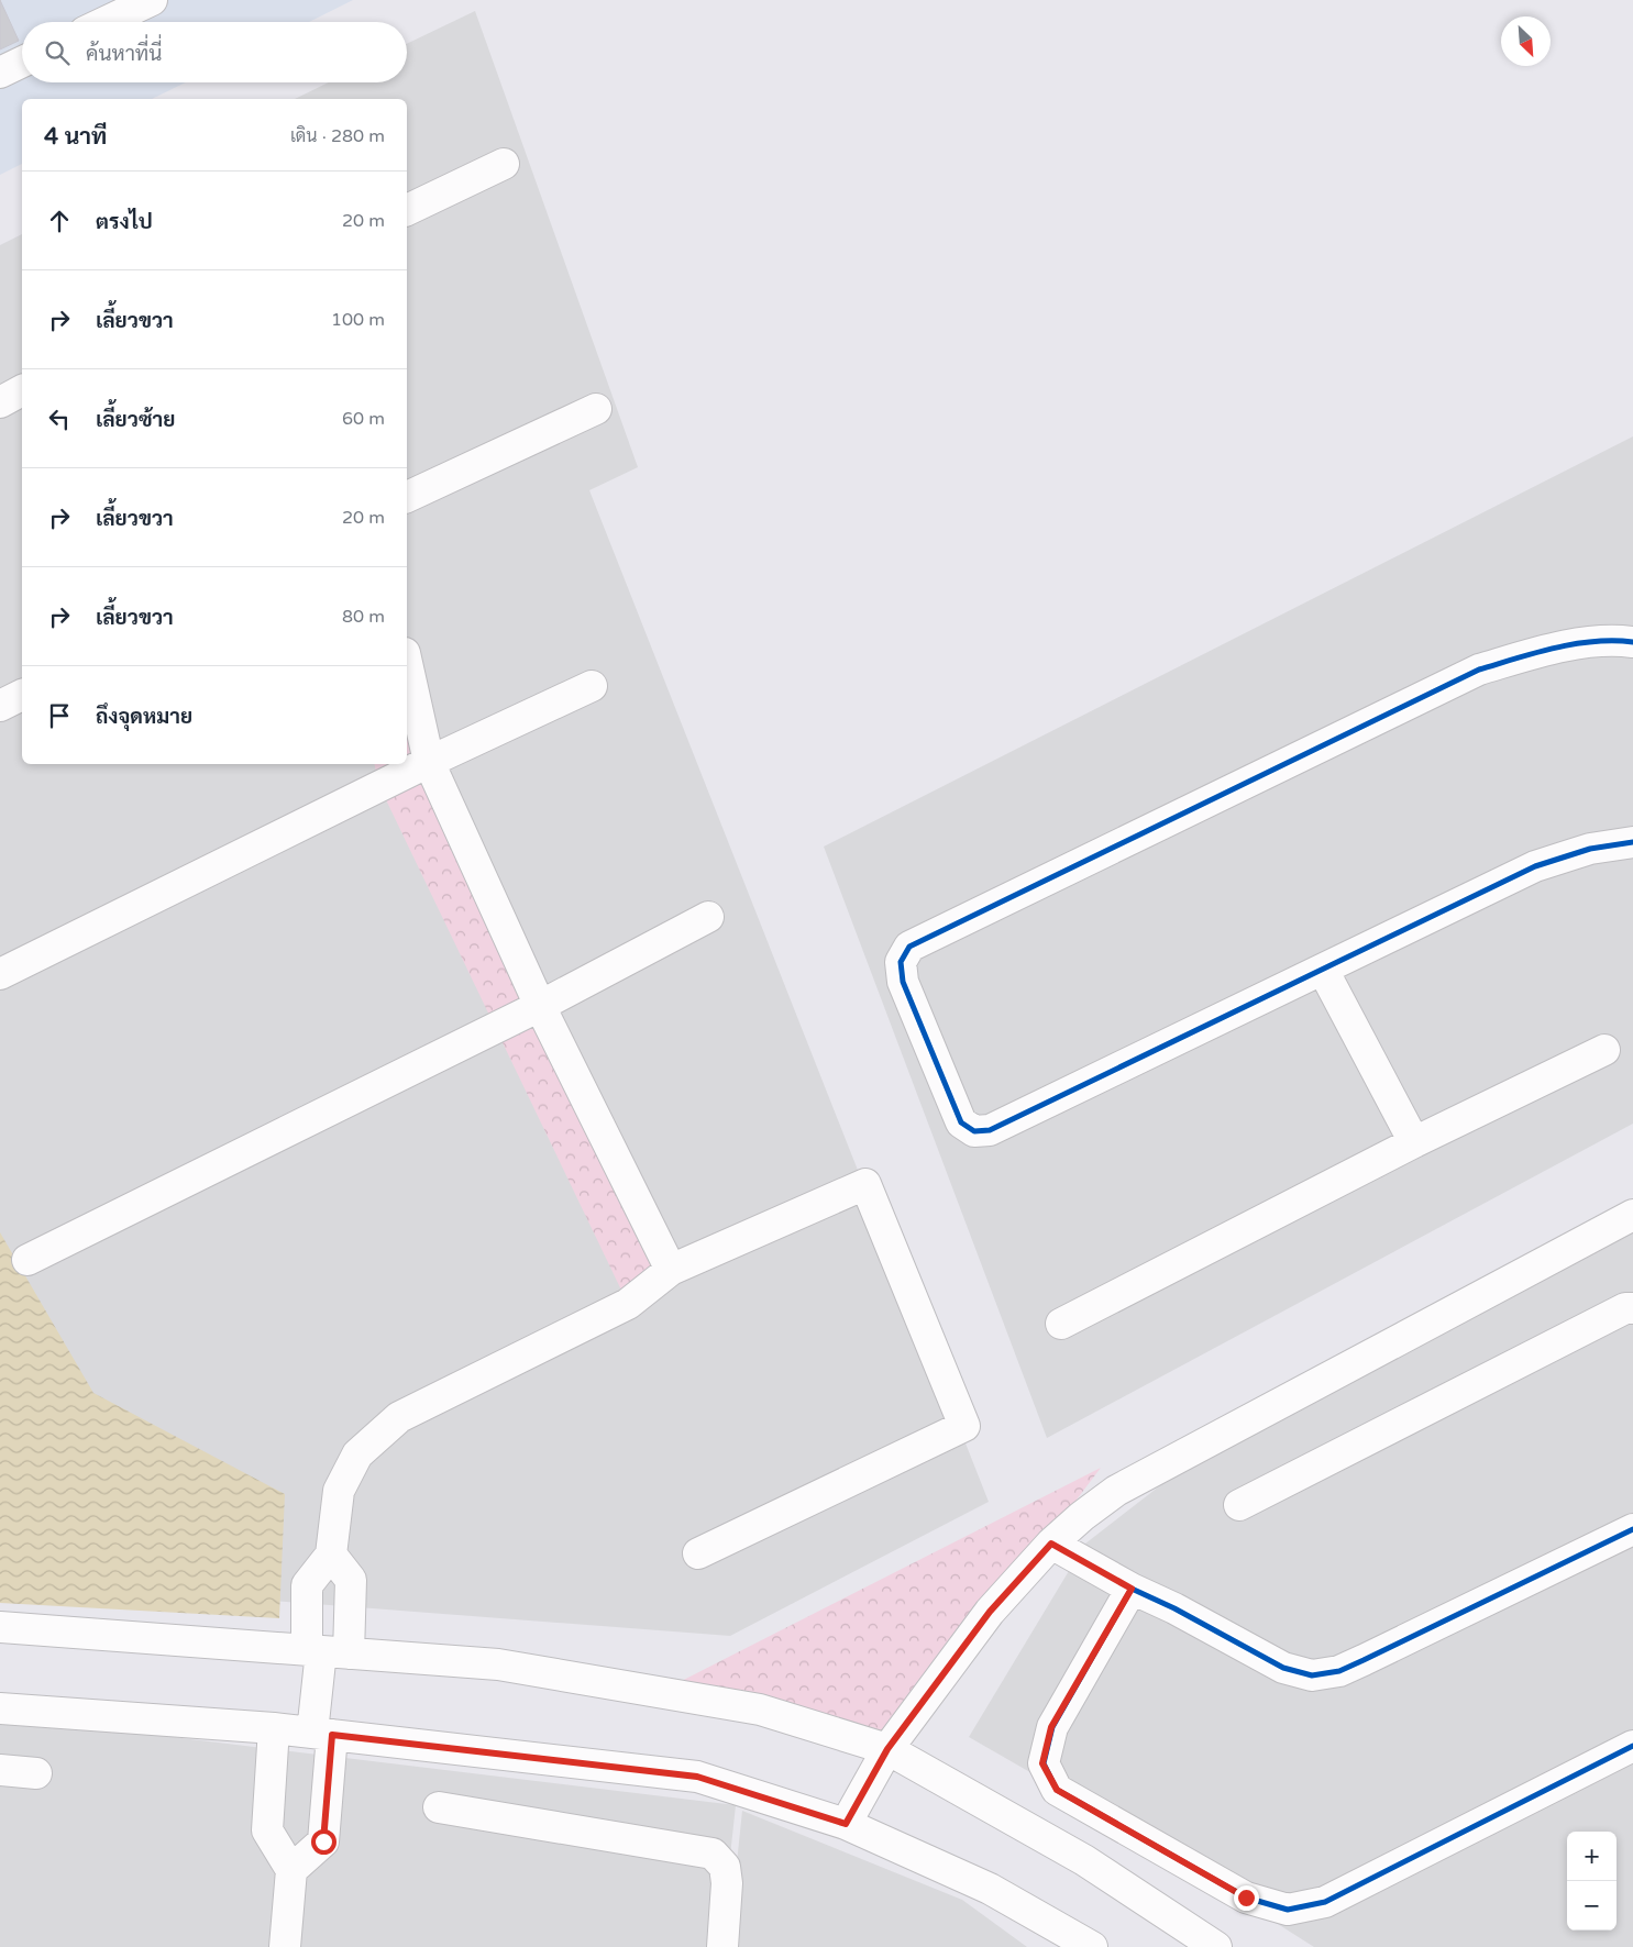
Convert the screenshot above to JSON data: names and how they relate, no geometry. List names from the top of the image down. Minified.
{"north":"bottom right","page":{"search":"ค้นหาที่นี่","heading":["4 นาที","เดิน · 280 m"],"list":[["ตรงไป","20 m"],["เลี้ยวขวา","100 m"],["เลี้ยวซ้าย","60 m"],["เลี้ยวขวา","20 m"],["เลี้ยวขวา","80 m"],"ถึงจุดหมาย"],"map_buttons":["+","−"]}}
